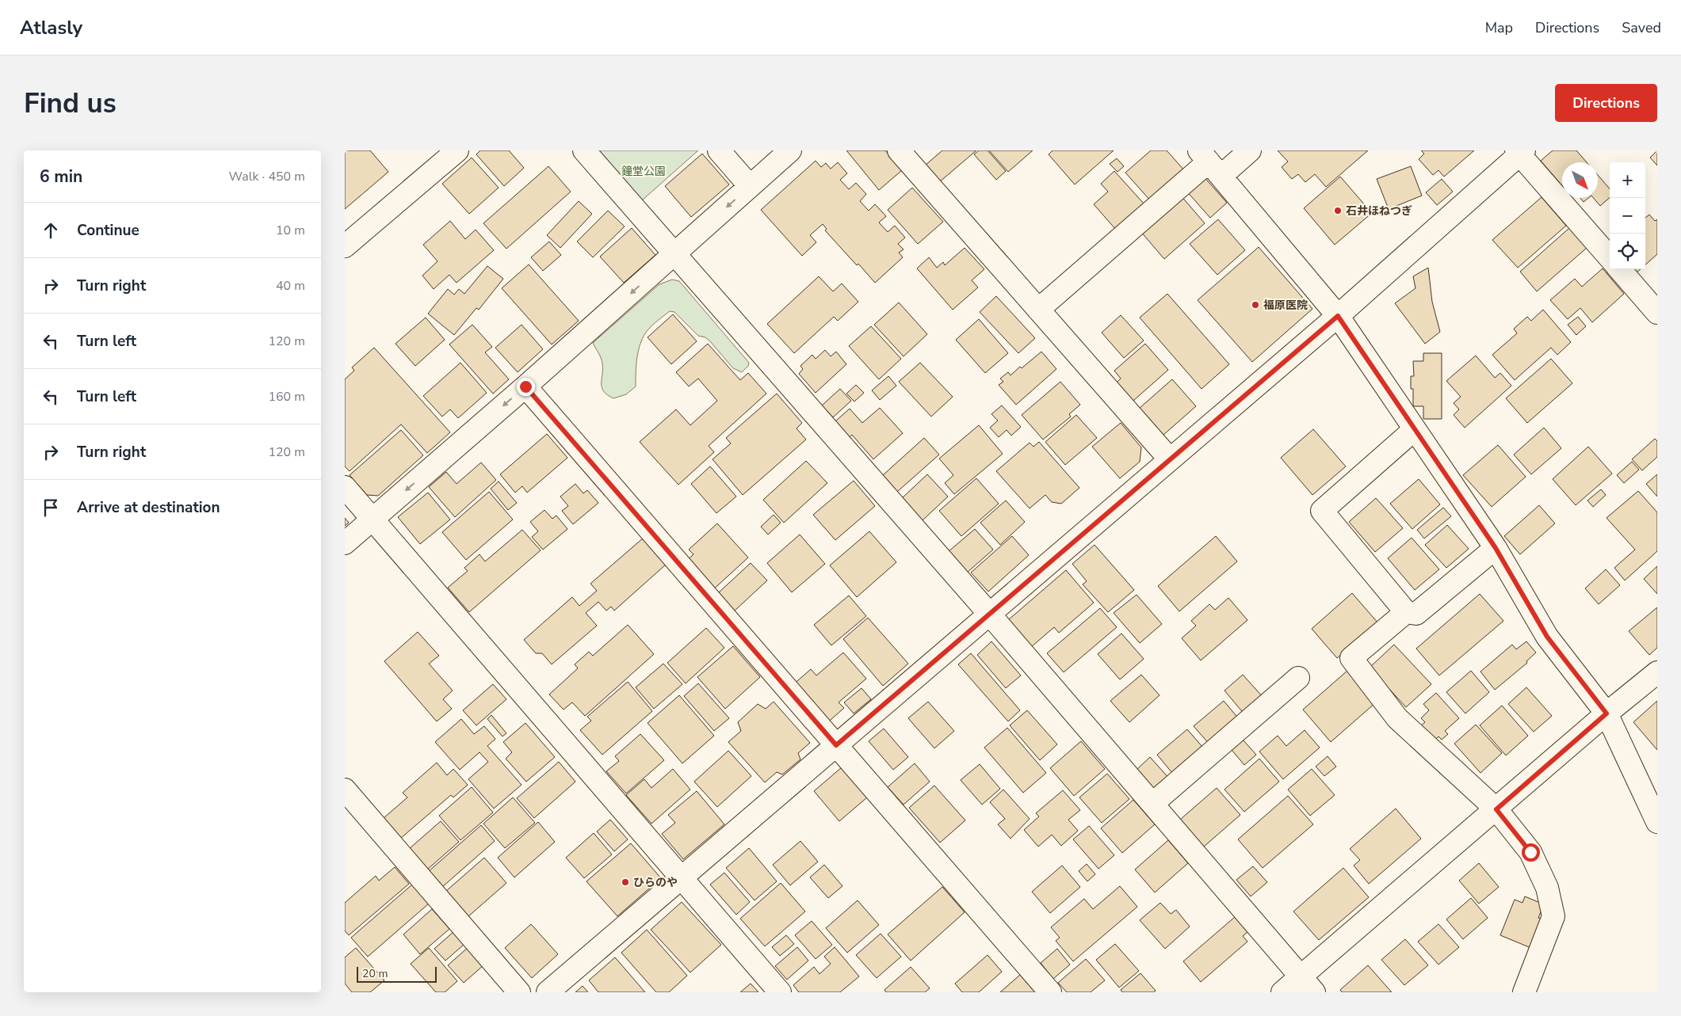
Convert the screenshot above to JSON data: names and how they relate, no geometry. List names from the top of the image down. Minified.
{"parks":["鐘堂公園"],"places":["石井ほねつぎ","福原医院","ひらのや"],"scale_bar":"20 m","north":"bottom right","page":{"header":"Atlasly","nav":["Map","Directions","Saved"],"buttons":"Directions","title":"Find us","heading":["6 min","Walk · 450 m"],"map_buttons":["+","−"],"list":[["Continue","10 m"],["Turn right","40 m"],["Turn left","120 m"],["Turn left","160 m"],["Turn right","120 m"],"Arrive at destination"],"scale":"20 m"}}
